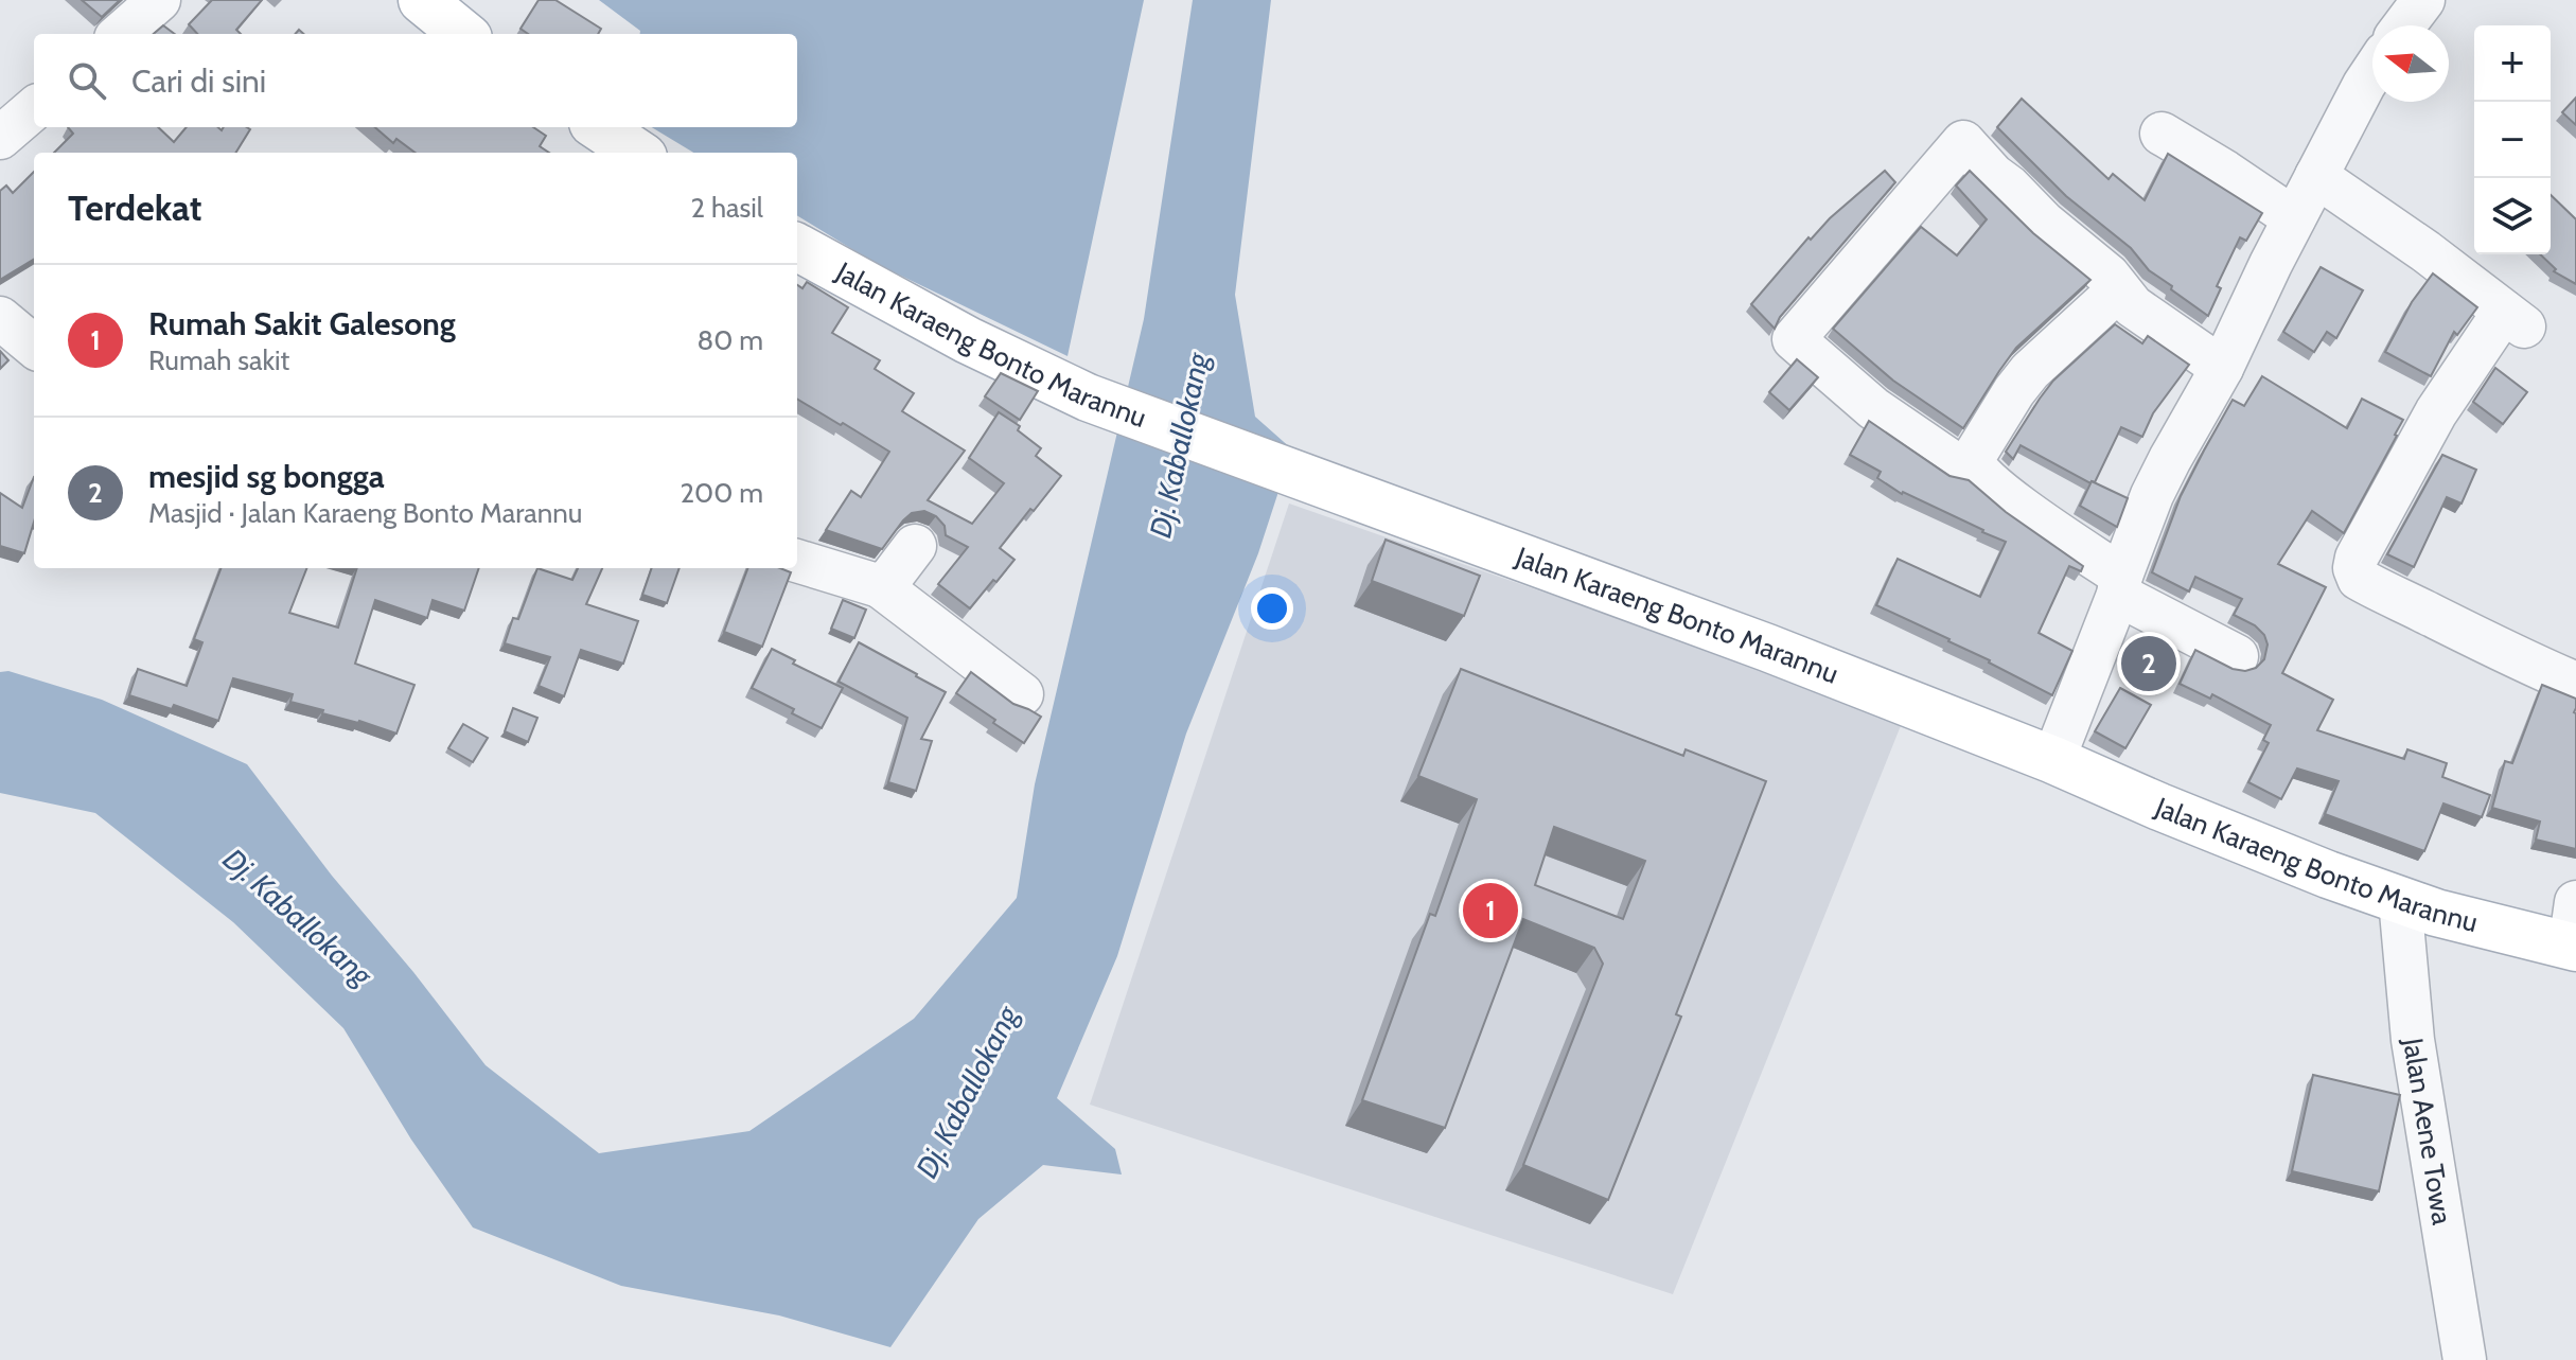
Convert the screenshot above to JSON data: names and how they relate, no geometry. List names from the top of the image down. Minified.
{"streets":{"main road":["Jalan Karaeng Bonto Marannu"],"street":["Jalan Aene Towa"]},"crossings":[["Jalan Karaeng Bonto Marannu","Jalan Aene Towa"]],"water":["Dj. Kaballokang"],"north":"left","page":{"map_buttons":["+","−"],"search":"Cari di sini","heading":["Terdekat","2 hasil"],"list":[{"mark":"1","name":"Rumah Sakit Galesong","note":"Rumah sakit","value":"80 m"},{"mark":"2","name":"mesjid sg bongga","note":"Masjid · Jalan Karaeng Bonto Marannu","value":"200 m"}],"pins":["2","1"]}}
